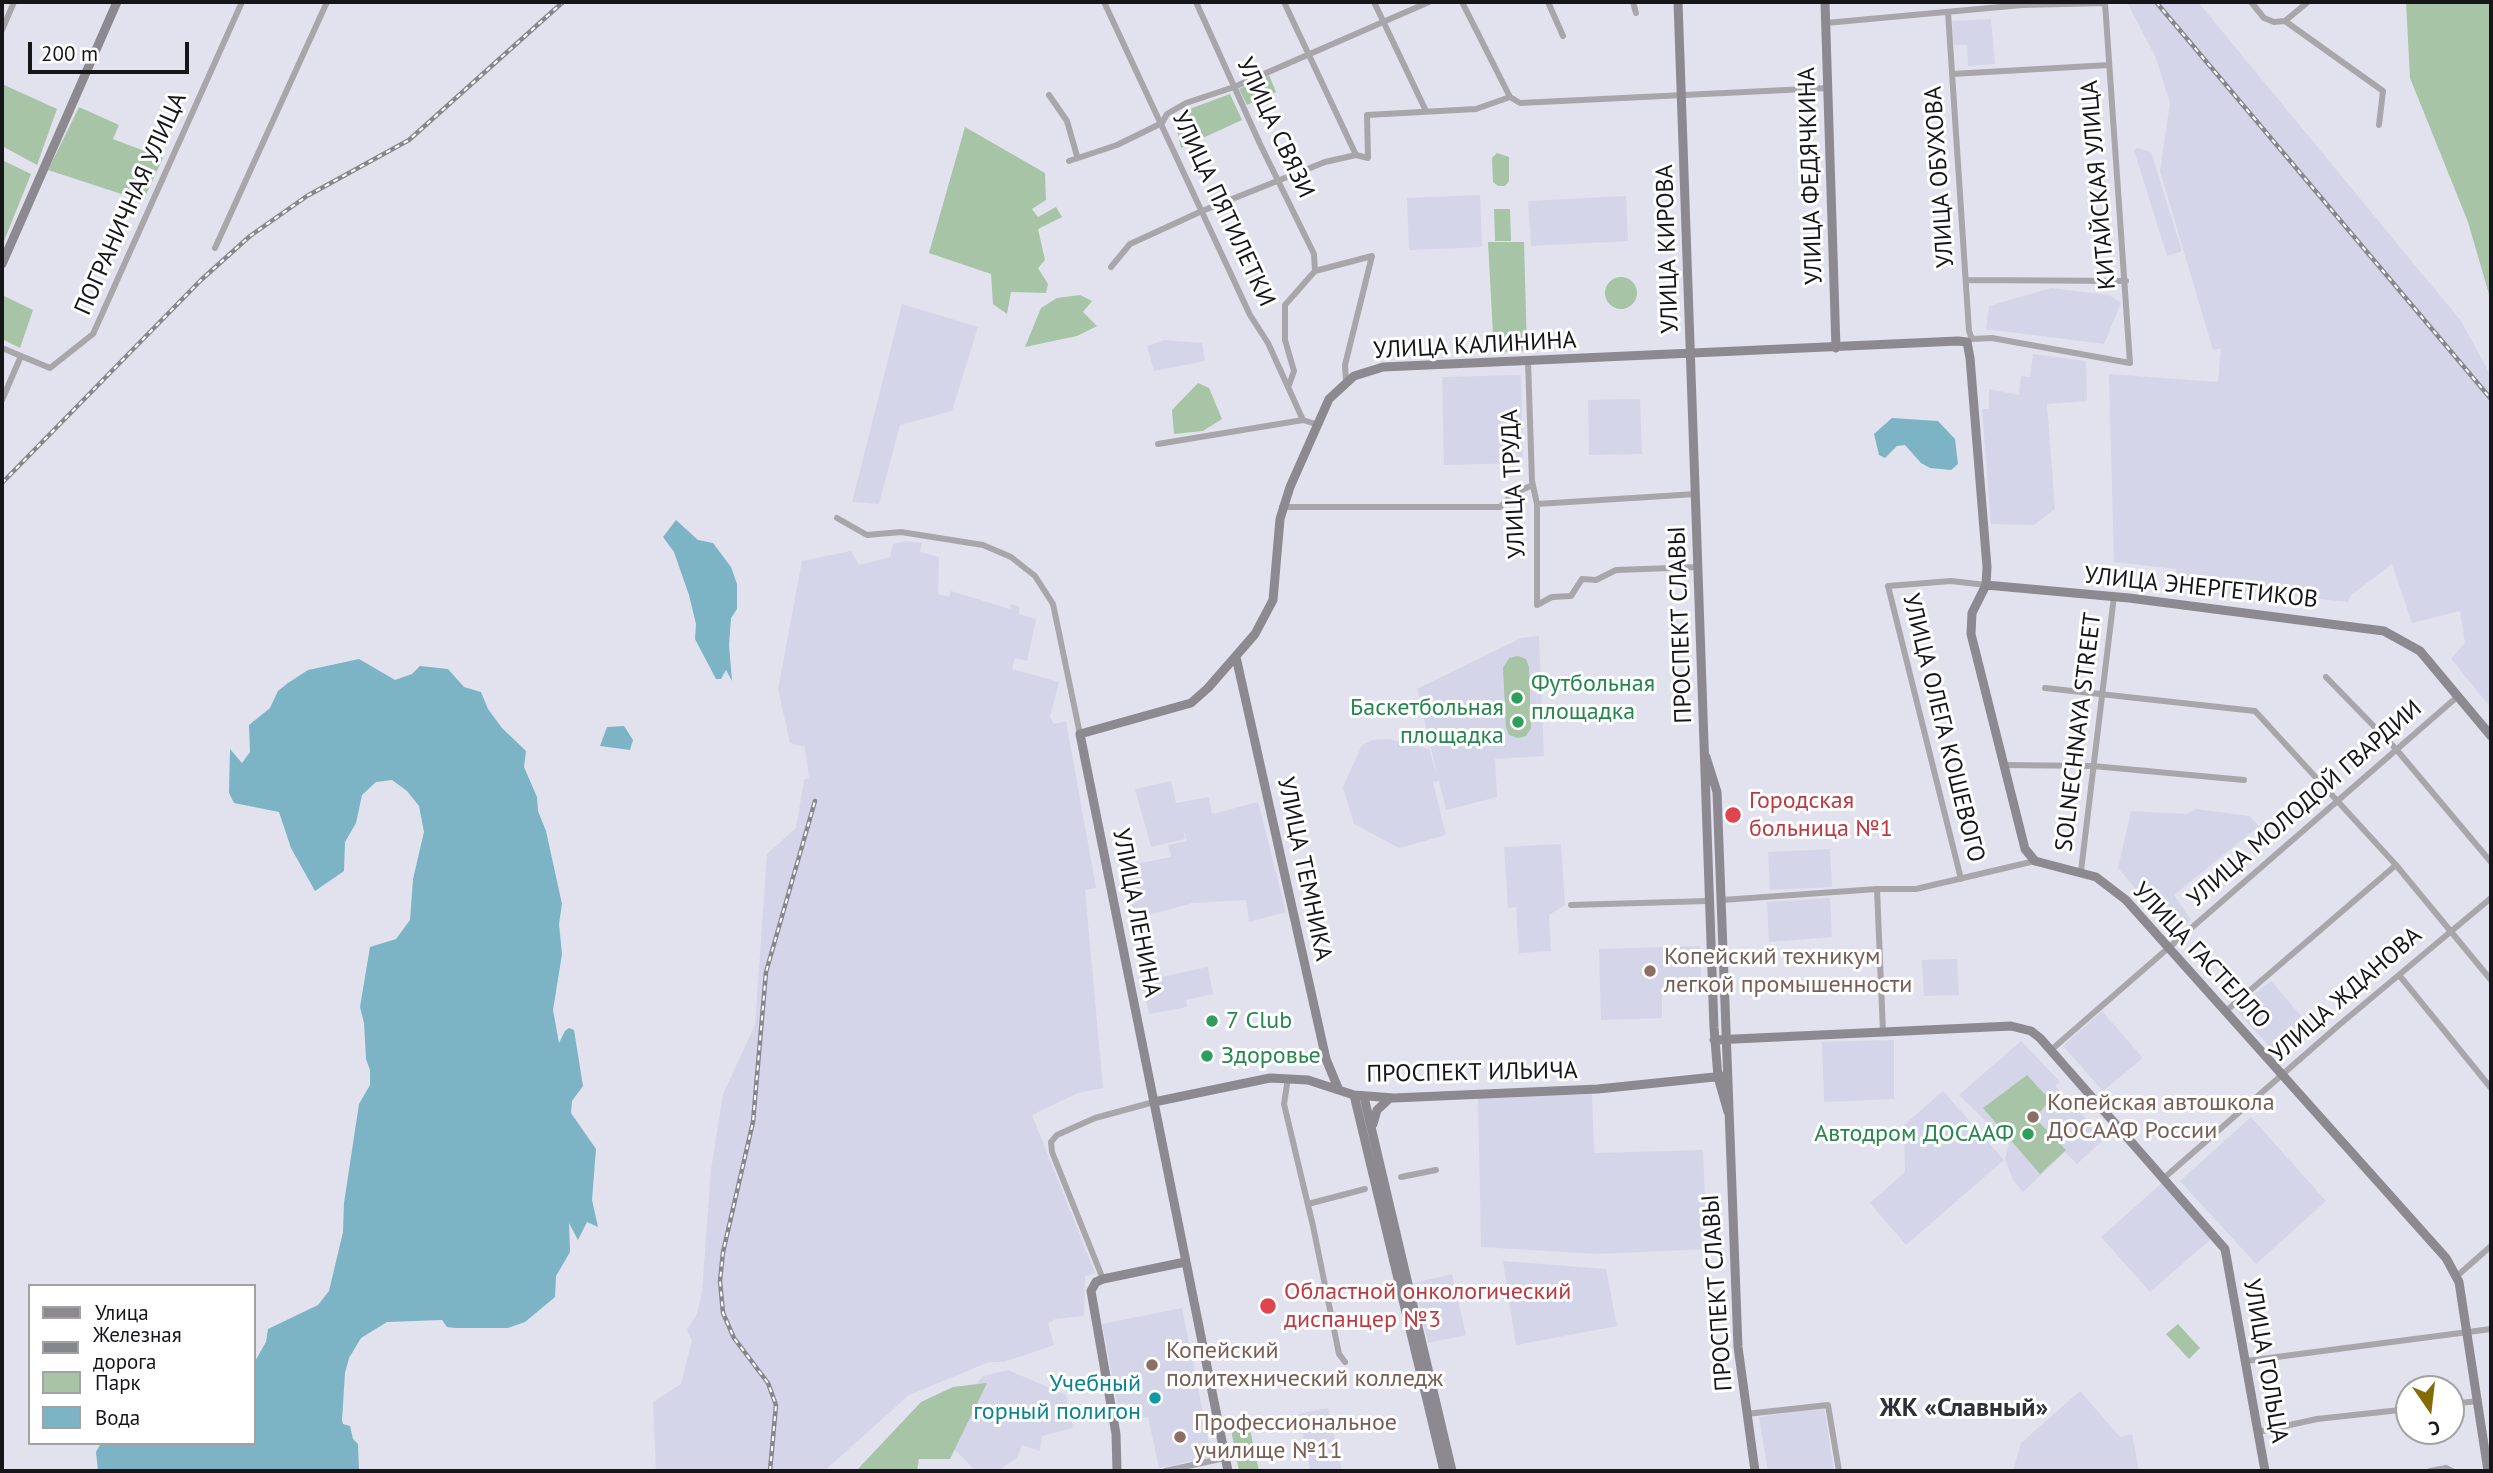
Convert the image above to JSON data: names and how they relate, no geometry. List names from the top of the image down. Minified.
{"streets":{"street":["УЛИЦА СВЯЗИ","УЛИЦА ФЕДЯЧКИНА","УЛИЦА ОБУХОВА","КИТАЙСКАЯ УЛИЦА","ПОГРАНИЧНАЯ УЛИЦА","УЛИЦА ПЯТИЛЕТКИ","УЛИЦА КИРОВА","УЛИЦА КАЛИНИНА","УЛИЦА ТРУДА","УЛИЦА ЭНЕРГЕТИКОВ","ПРОСПЕКТ СЛАВЫ","УЛИЦА ОЛЕГА КОШЕВОГО","SOLNECHNAYA STREET","УЛИЦА МОЛОДОЙ ГВАРДИИ","УЛИЦА ТЕМНИКА","УЛИЦА ЛЕНИНА","УЛИЦА ГАСТЕЛЛО","УЛИЦА ЖДАНОВА","ПРОСПЕКТ ИЛЬИЧА","УЛИЦА ГОЛЬЦА"]},"crossings":[["УЛИЦА ФЕДЯЧКИНА","УЛИЦА КАЛИНИНА"],["УЛИЦА ОБУХОВА","КИТАЙСКАЯ УЛИЦА"],["УЛИЦА ОБУХОВА","УЛИЦА КАЛИНИНА"],["КИТАЙСКАЯ УЛИЦА","УЛИЦА КАЛИНИНА"],["УЛИЦА КИРОВА","УЛИЦА КАЛИНИНА"],["УЛИЦА КИРОВА","ПРОСПЕКТ СЛАВЫ"],["УЛИЦА КАЛИНИНА","УЛИЦА ТРУДА"],["УЛИЦА КАЛИНИНА","УЛИЦА ТЕМНИКА"],["УЛИЦА КАЛИНИНА","УЛИЦА ЛЕНИНА"],["УЛИЦА ТРУДА","ПРОСПЕКТ СЛАВЫ"],["УЛИЦА ЭНЕРГЕТИКОВ","УЛИЦА ОЛЕГА КОШЕВОГО"],["УЛИЦА ЭНЕРГЕТИКОВ","SOLNECHNAYA STREET"],["УЛИЦА ЭНЕРГЕТИКОВ","УЛИЦА МОЛОДОЙ ГВАРДИИ"],["ПРОСПЕКТ СЛАВЫ","УЛИЦА ГАСТЕЛЛО"],["ПРОСПЕКТ СЛАВЫ","ПРОСПЕКТ ИЛЬИЧА"],["УЛИЦА ОЛЕГА КОШЕВОГО","УЛИЦА ГАСТЕЛЛО"],["SOLNECHNAYA STREET","УЛИЦА ГАСТЕЛЛО"],["УЛИЦА МОЛОДОЙ ГВАРДИИ","УЛИЦА ГАСТЕЛЛО"],["УЛИЦА ТЕМНИКА","ПРОСПЕКТ ИЛЬИЧА"],["УЛИЦА ЛЕНИНА","ПРОСПЕКТ ИЛЬИЧА"],["УЛИЦА ГАСТЕЛЛО","УЛИЦА ЖДАНОВА"],["УЛИЦА ЖДАНОВА","УЛИЦА ГОЛЬЦА"]],"districts":["ЖК «Славный»"],"places":["Футбольная площадка","Баскетбольная площадка","Городская больница №1","Копейский техникум легкой промышенности","7 Club","Здоровье","Копейская автошкола ДОСААФ России","Автодром ДОСААФ","Областной онкологический диспанцер №3","Копейский политехнический колледж","Учебный горный полигон","Профессиональное училище №11"],"legend":["Улица","Железная дорога","Парк","Вода"],"scale_bar":"200 m","north":"bottom"}
